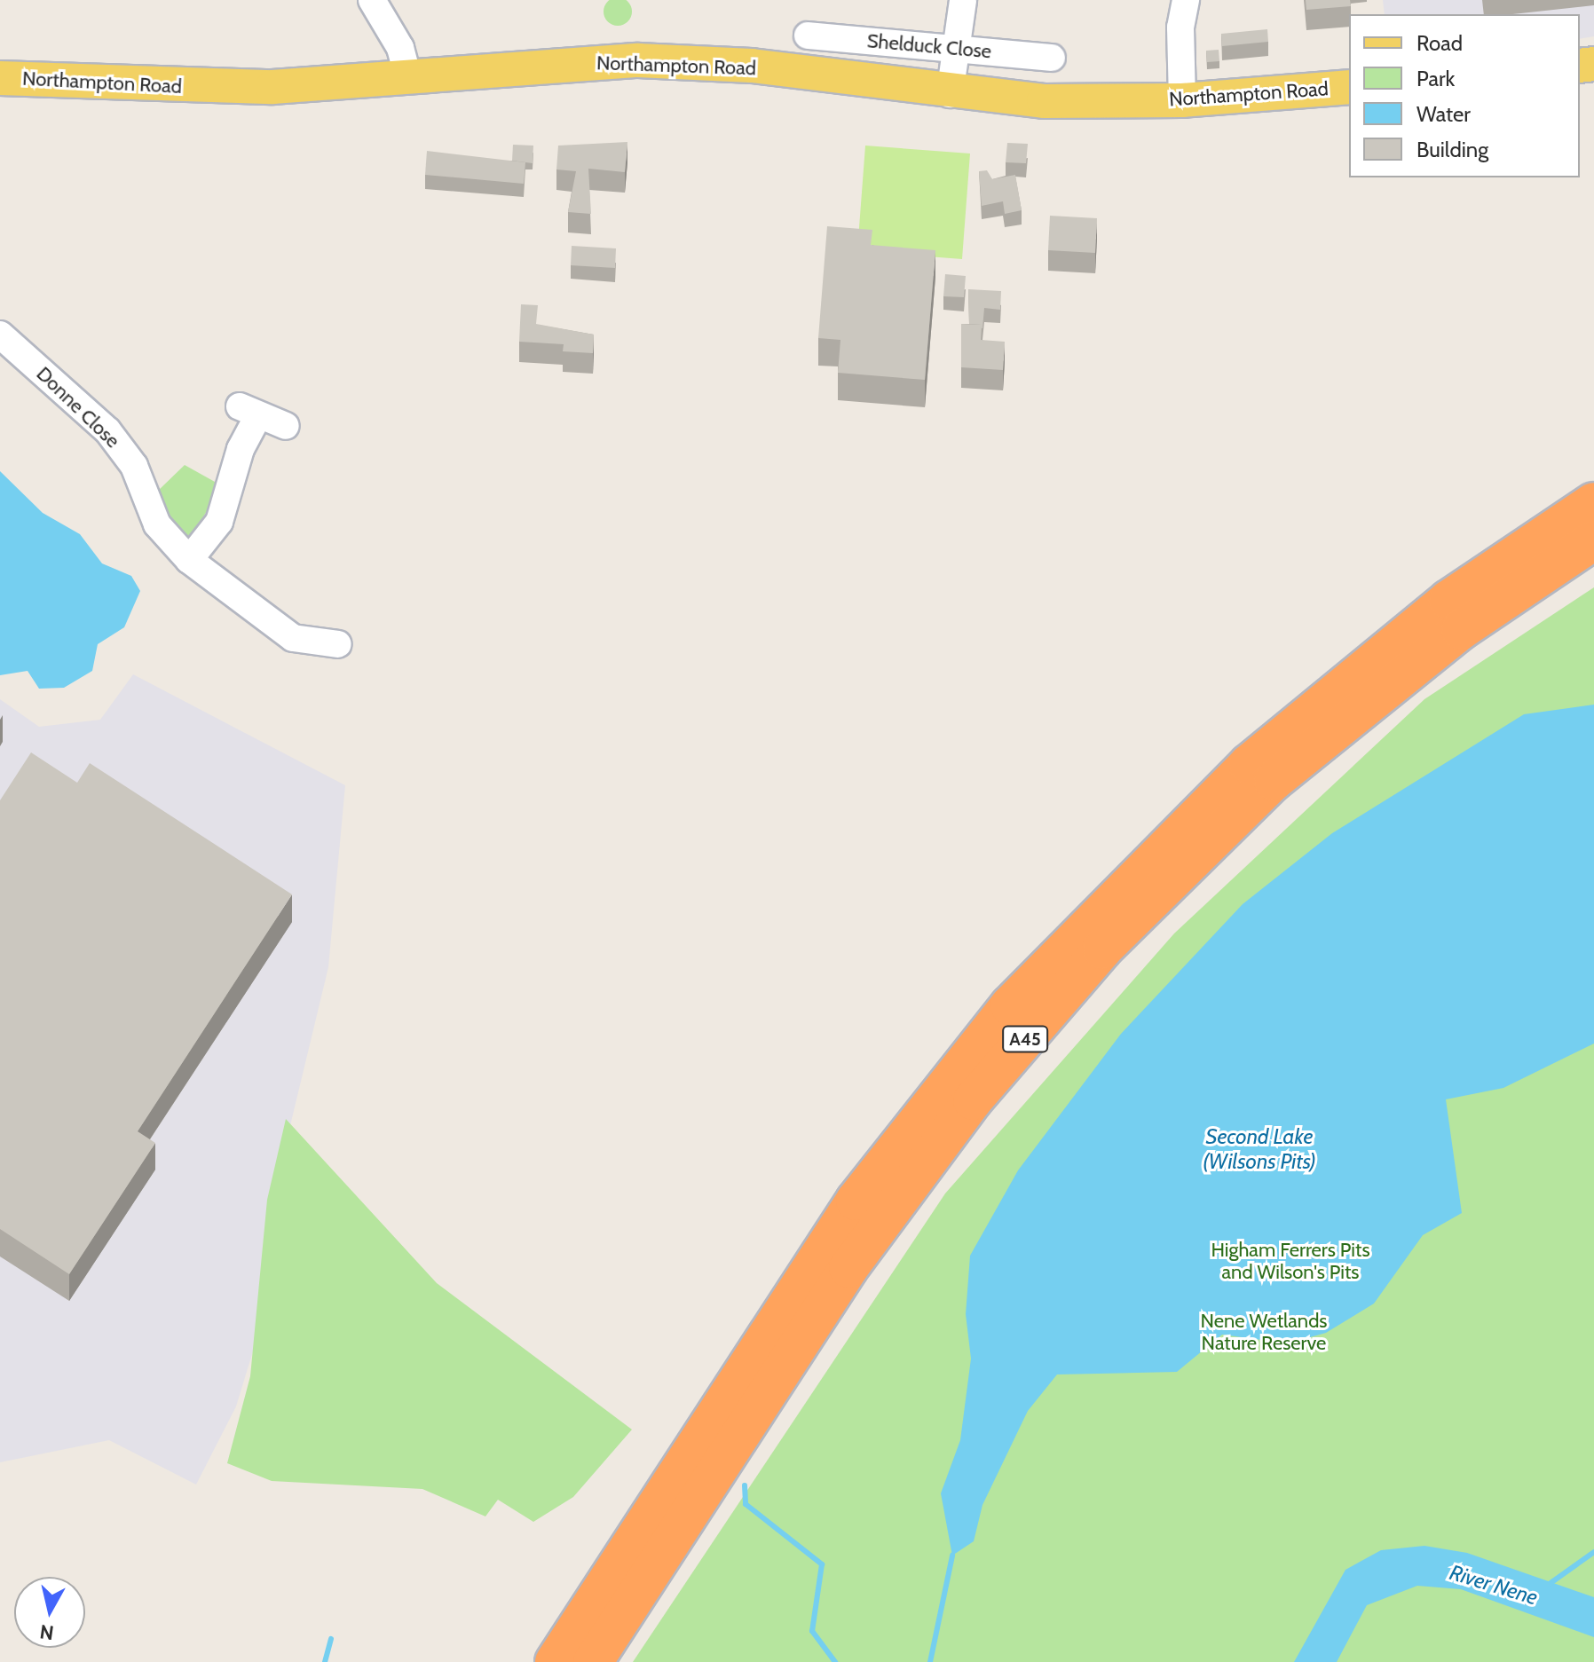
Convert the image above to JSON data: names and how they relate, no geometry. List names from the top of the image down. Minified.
{"streets":{"highway":["A45"],"main road":["Northampton Road"],"street":["Shelduck Close","Donne Close"]},"water":["Second Lake (Wilsons Pits)","River Nene"],"parks":["Higham Ferrers Pits and Wilson's Pits","Nene Wetlands Nature Reserve"],"legend":["Road","Park","Water","Building"],"north":"bottom"}
